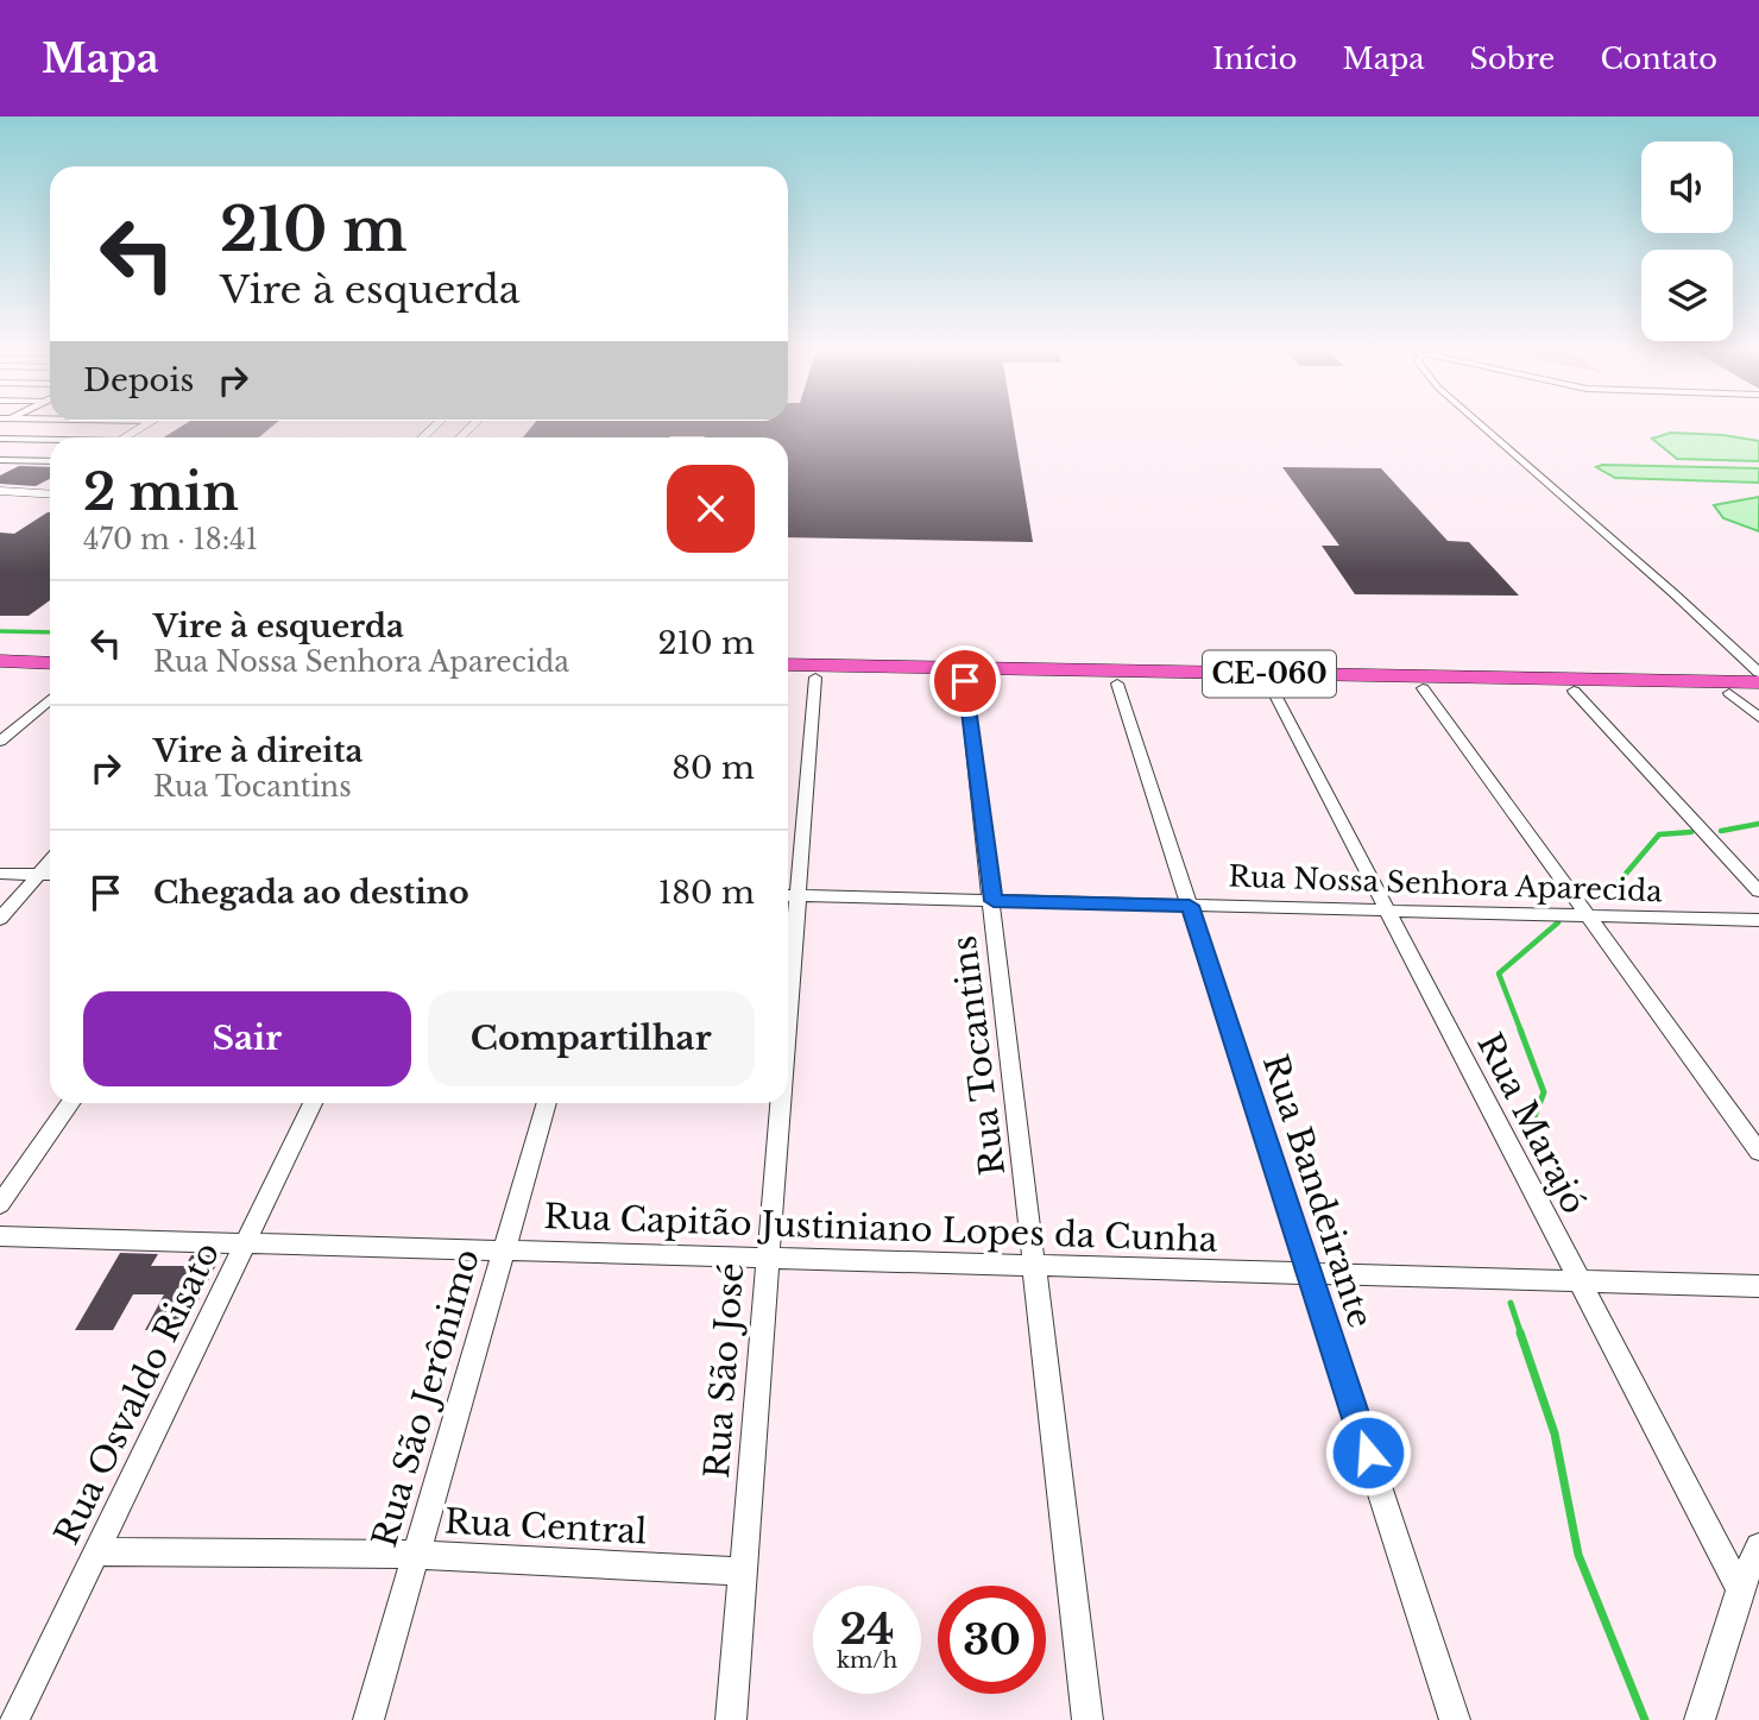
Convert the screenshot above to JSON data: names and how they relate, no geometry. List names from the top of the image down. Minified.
{"streets":{"highway":["CE-060"],"street":["Rua Nossa Senhora Aparecida","Rua Tocantins","Rua Marajó","Rua Bandeirante","Rua Capitão Justiniano Lopes da Cunha","Rua São José","Rua Osvaldo Risato","Rua São Jerônimo","Rua Central"]},"crossings":[["CE-060","Rua Tocantins"],["CE-060","Rua Marajó"],["CE-060","Rua Bandeirante"],["CE-060","Rua São José"],["Rua Nossa Senhora Aparecida","Rua Tocantins"],["Rua Nossa Senhora Aparecida","Rua Marajó"],["Rua Nossa Senhora Aparecida","Rua Bandeirante"],["Rua Nossa Senhora Aparecida","Rua São José"],["Rua Tocantins","Rua Capitão Justiniano Lopes da Cunha"],["Rua Marajó","Rua Capitão Justiniano Lopes da Cunha"],["Rua Bandeirante","Rua Capitão Justiniano Lopes da Cunha"],["Rua Capitão Justiniano Lopes da Cunha","Rua São José"],["Rua Capitão Justiniano Lopes da Cunha","Rua Osvaldo Risato"],["Rua Capitão Justiniano Lopes da Cunha","Rua São Jerônimo"],["Rua São José","Rua Central"],["Rua Osvaldo Risato","Rua Central"],["Rua São Jerônimo","Rua Central"]],"page":{"header":"Mapa","nav":["Início","Mapa","Sobre","Contato"],"turn":["210 m","Vire à esquerda"],"then":"Depois","heading":["2 min","470 m · 18:41"],"list":[{"name":"Vire à esquerda","note":"Rua Nossa Senhora Aparecida","value":"210 m"},{"name":"Vire à direita","note":"Rua Tocantins","value":"80 m"},{"name":"Chegada ao destino","value":"180 m"}],"buttons":["Sair","Compartilhar"],"speed":"24 km/h","limit":"30"}}
